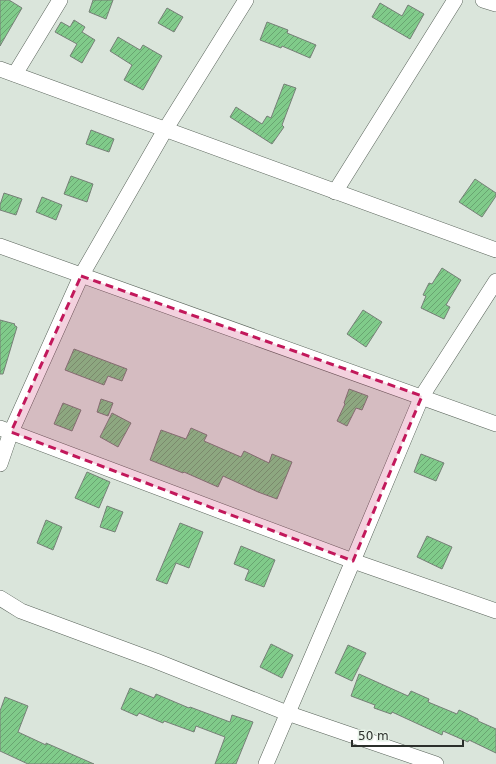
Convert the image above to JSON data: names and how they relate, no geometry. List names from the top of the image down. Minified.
{"scale_bar":"50 m"}
